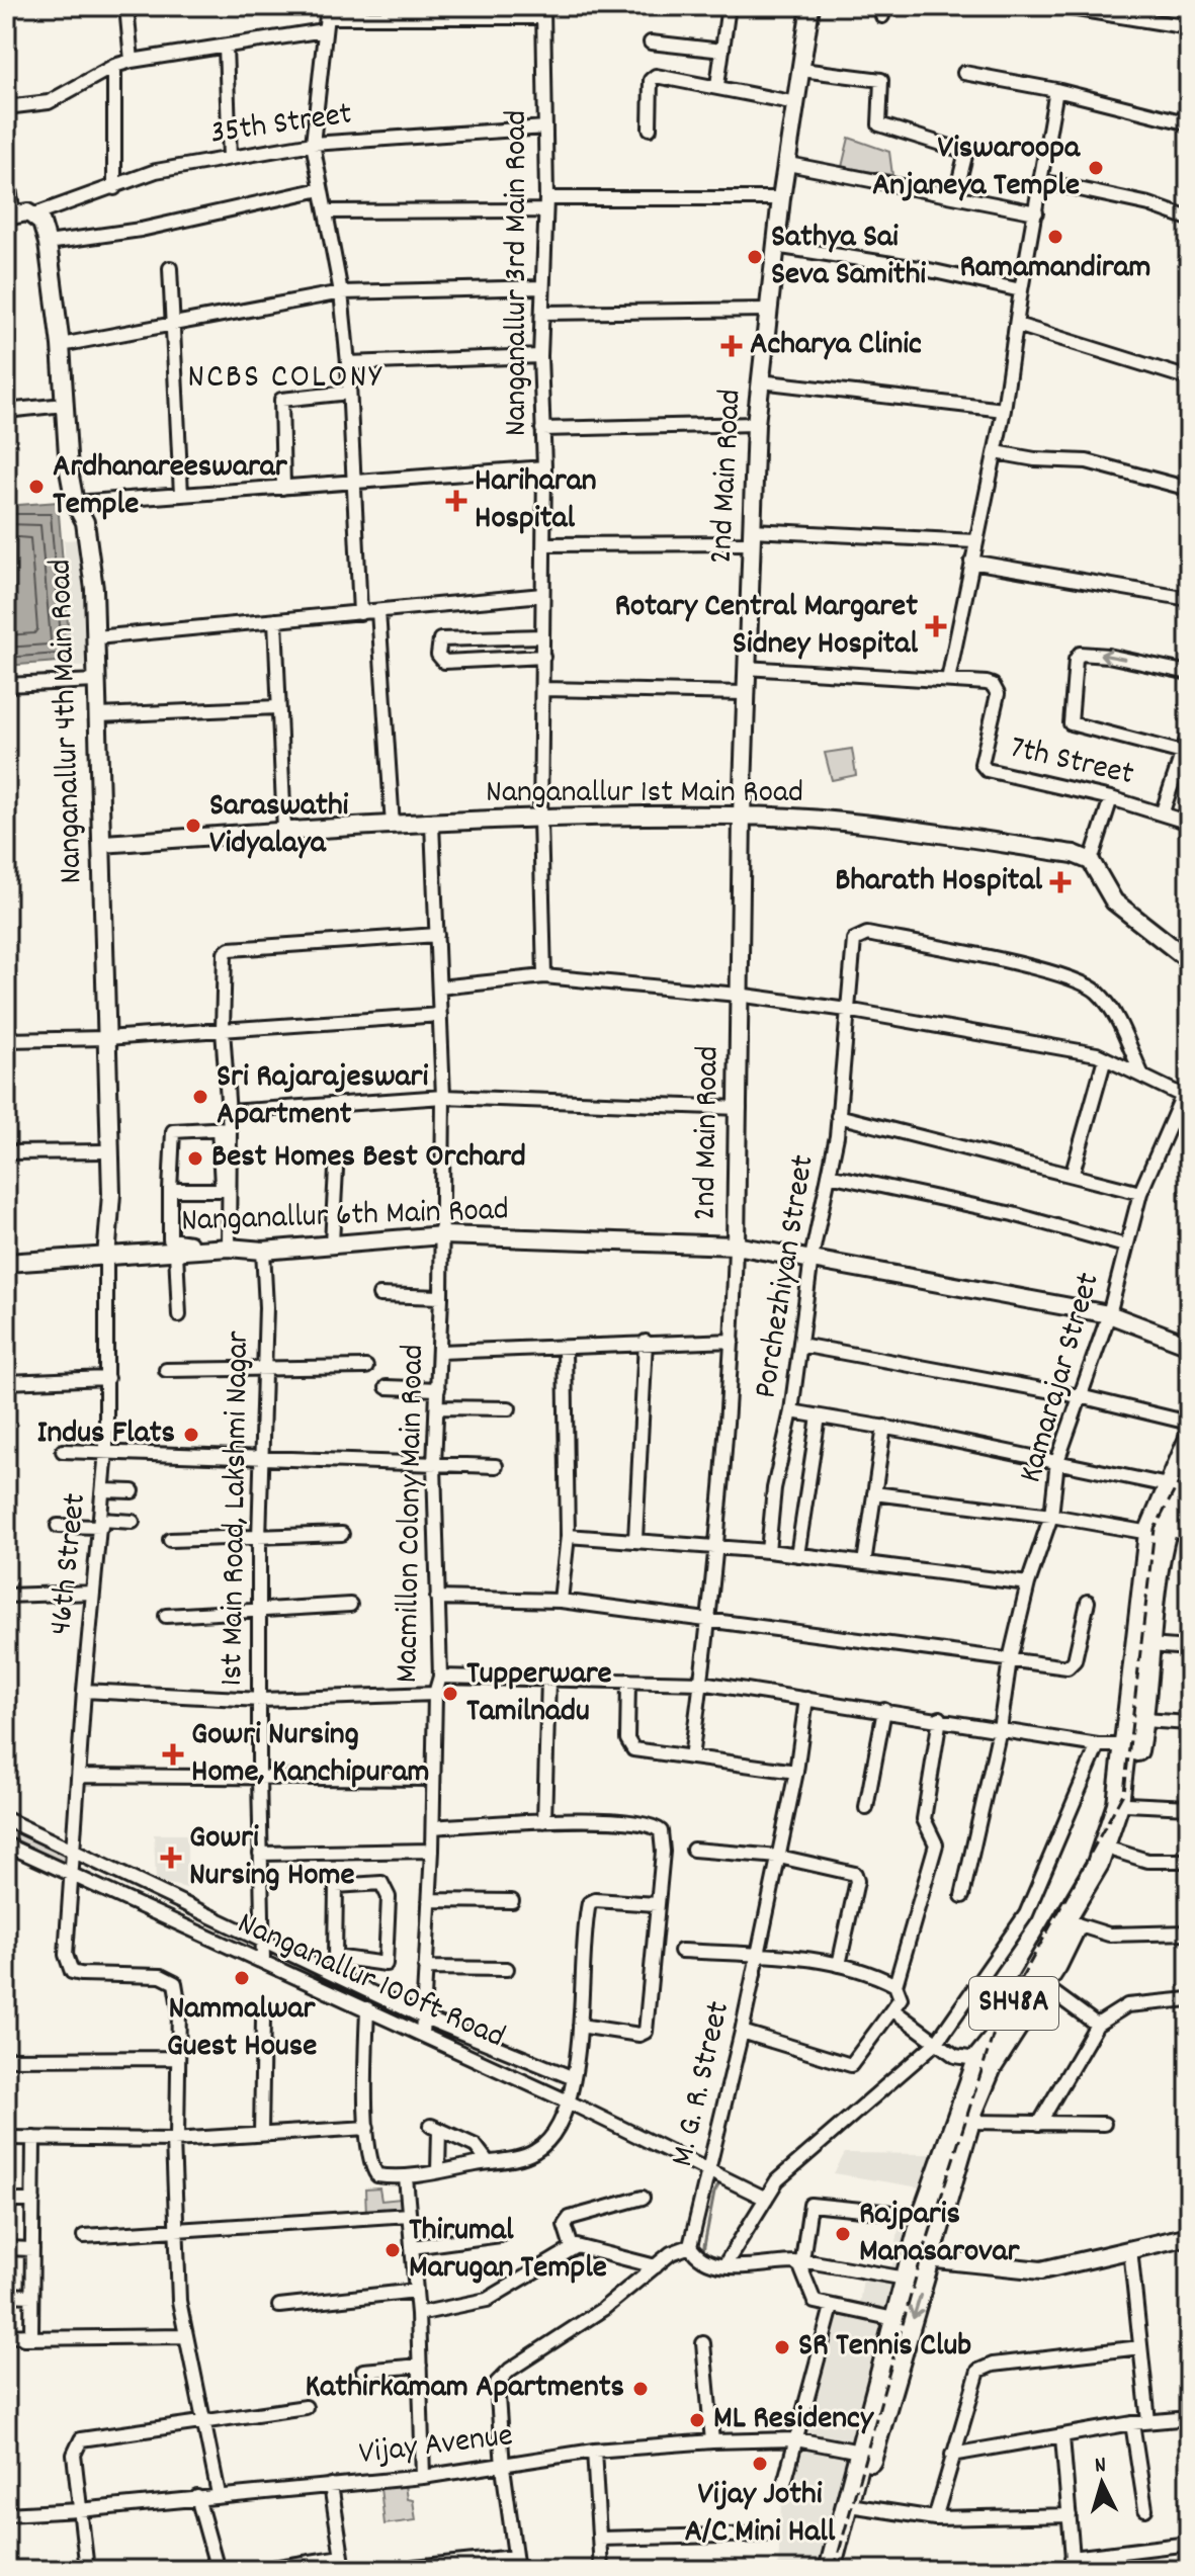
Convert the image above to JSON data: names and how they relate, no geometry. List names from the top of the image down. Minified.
{"streets":{"main road":["SH48A"],"street":["35th Street","Nanganallur 3rd Main Road","2nd Main Road","Nanganallur 4th Main Road","7th Street","Nanganallur 1st Main Road","Nanganallur 6th Main Road","Porchezhiyan Street","Kamarajar Street","1st Main Road, Lakshmi Nagar","Macmillon Colony Main Road","46th Street","Nanganallur 100ft Road","M. G. R. Street","Vijay Avenue"]},"crossings":[["35th Street","Nanganallur 3rd Main Road"],["35th Street","Nanganallur 4th Main Road"],["Nanganallur 3rd Main Road","Nanganallur 1st Main Road"],["2nd Main Road","7th Street"],["2nd Main Road","Nanganallur 1st Main Road"],["2nd Main Road","Nanganallur 6th Main Road"],["Nanganallur 4th Main Road","Nanganallur 1st Main Road"],["Nanganallur 4th Main Road","Nanganallur 6th Main Road"],["Nanganallur 4th Main Road","46th Street"],["Nanganallur 1st Main Road","Macmillon Colony Main Road"],["Nanganallur 6th Main Road","Porchezhiyan Street"],["Nanganallur 6th Main Road","Kamarajar Street"],["Nanganallur 6th Main Road","1st Main Road, Lakshmi Nagar"],["Nanganallur 6th Main Road","Macmillon Colony Main Road"],["Nanganallur 6th Main Road","46th Street"],["1st Main Road, Lakshmi Nagar","Nanganallur 100ft Road"],["Macmillon Colony Main Road","Nanganallur 100ft Road"],["46th Street","Nanganallur 100ft Road"],["Nanganallur 100ft Road","M. G. R. Street"],["SH48A","Vijay Avenue"]],"districts":["NCBS COLONY"],"places":{"other":["Viswaroopa Anjaneya Temple","Ramamandiram","Sathya Sai Seva Samithi","Ardhanareeswarar Temple","Saraswathi Vidyalaya","Sri Rajarajeswari Apartment","Best Homes Best Orchard","Indus Flats","Tupperware Tamilnadu","Nammalwar Guest House","Rajparis Manasarovar","Thirumal Marugan Temple","SR Tennis Club","Kathirkamam Apartments","ML Residency","Vijay Jothi A/C Mini Hall"],"health":["Acharya Clinic","Hariharan Hospital","Rotary Central Margaret Sidney Hospital","Bharath Hospital","Gowri Nursing Home, Kanchipuram","Gowri Nursing Home"]},"north":"top"}
